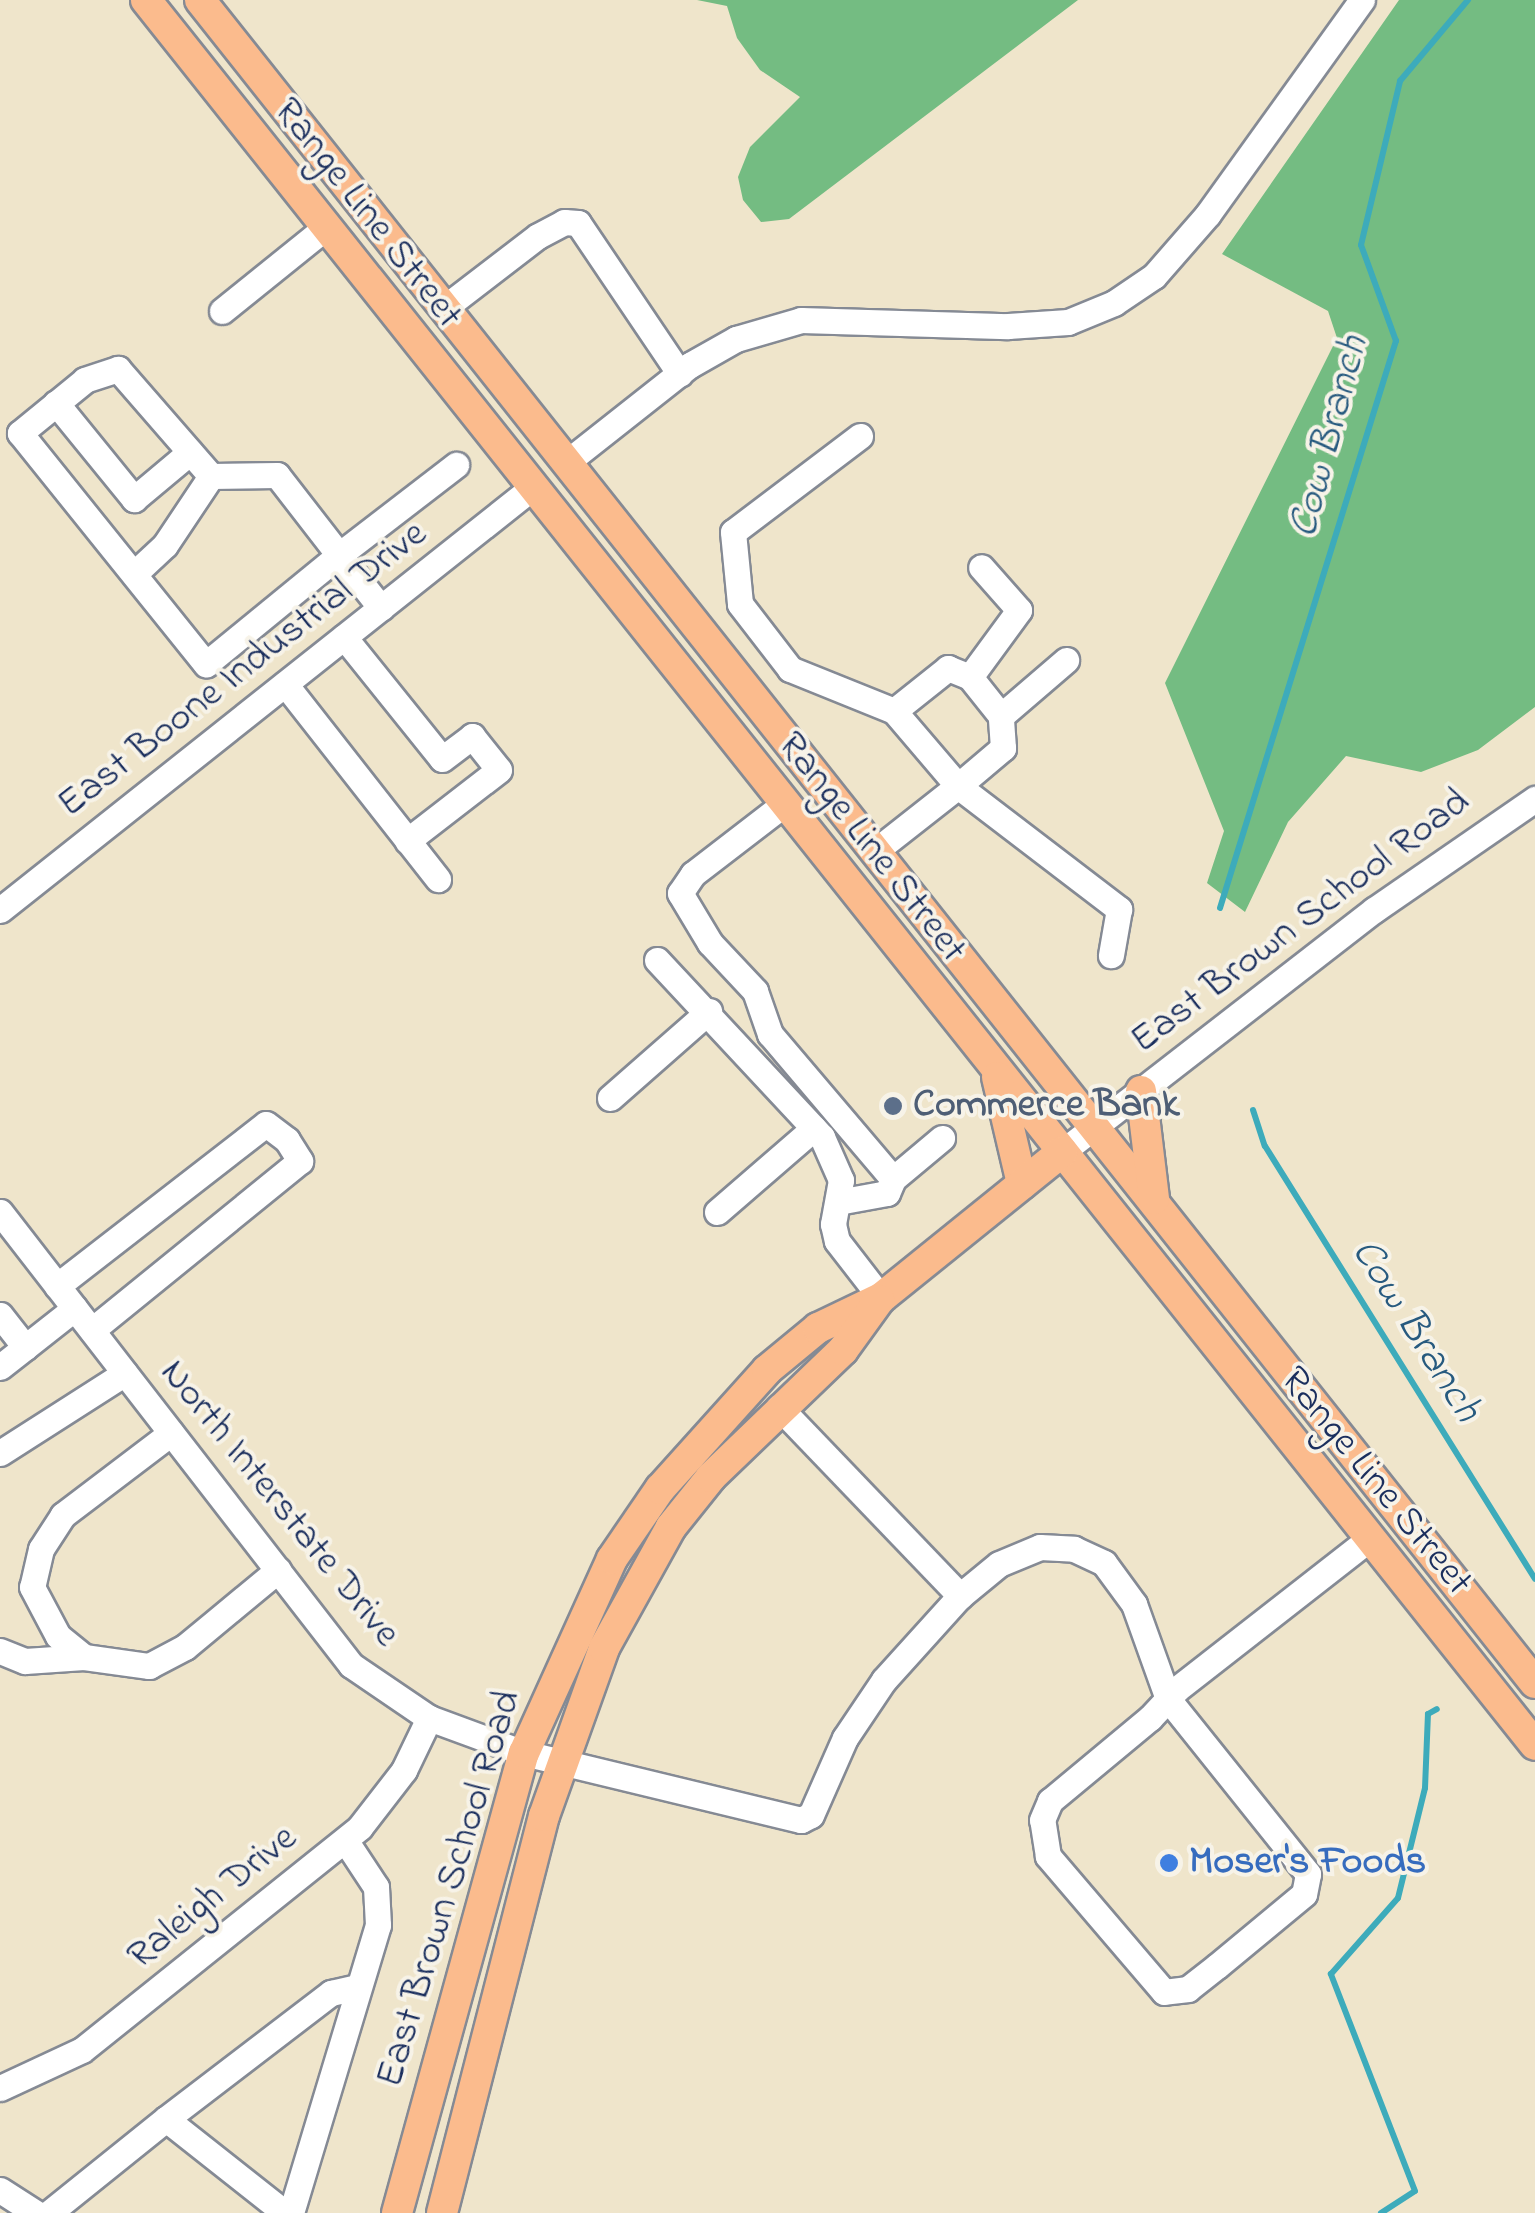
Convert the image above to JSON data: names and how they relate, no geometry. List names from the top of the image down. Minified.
{"streets":{"main road":["Range Line Street","East Brown School Road"],"street":["East Boone Industrial Drive","North Interstate Drive","Raleigh Drive"]},"crossings":[["Range Line Street","East Boone Industrial Drive"],["Range Line Street","East Brown School Road"],["East Brown School Road","North Interstate Drive"],["North Interstate Drive","Raleigh Drive"]],"water":["Cow Branch"],"places":["Commerce Bank","Moser's Foods"]}
